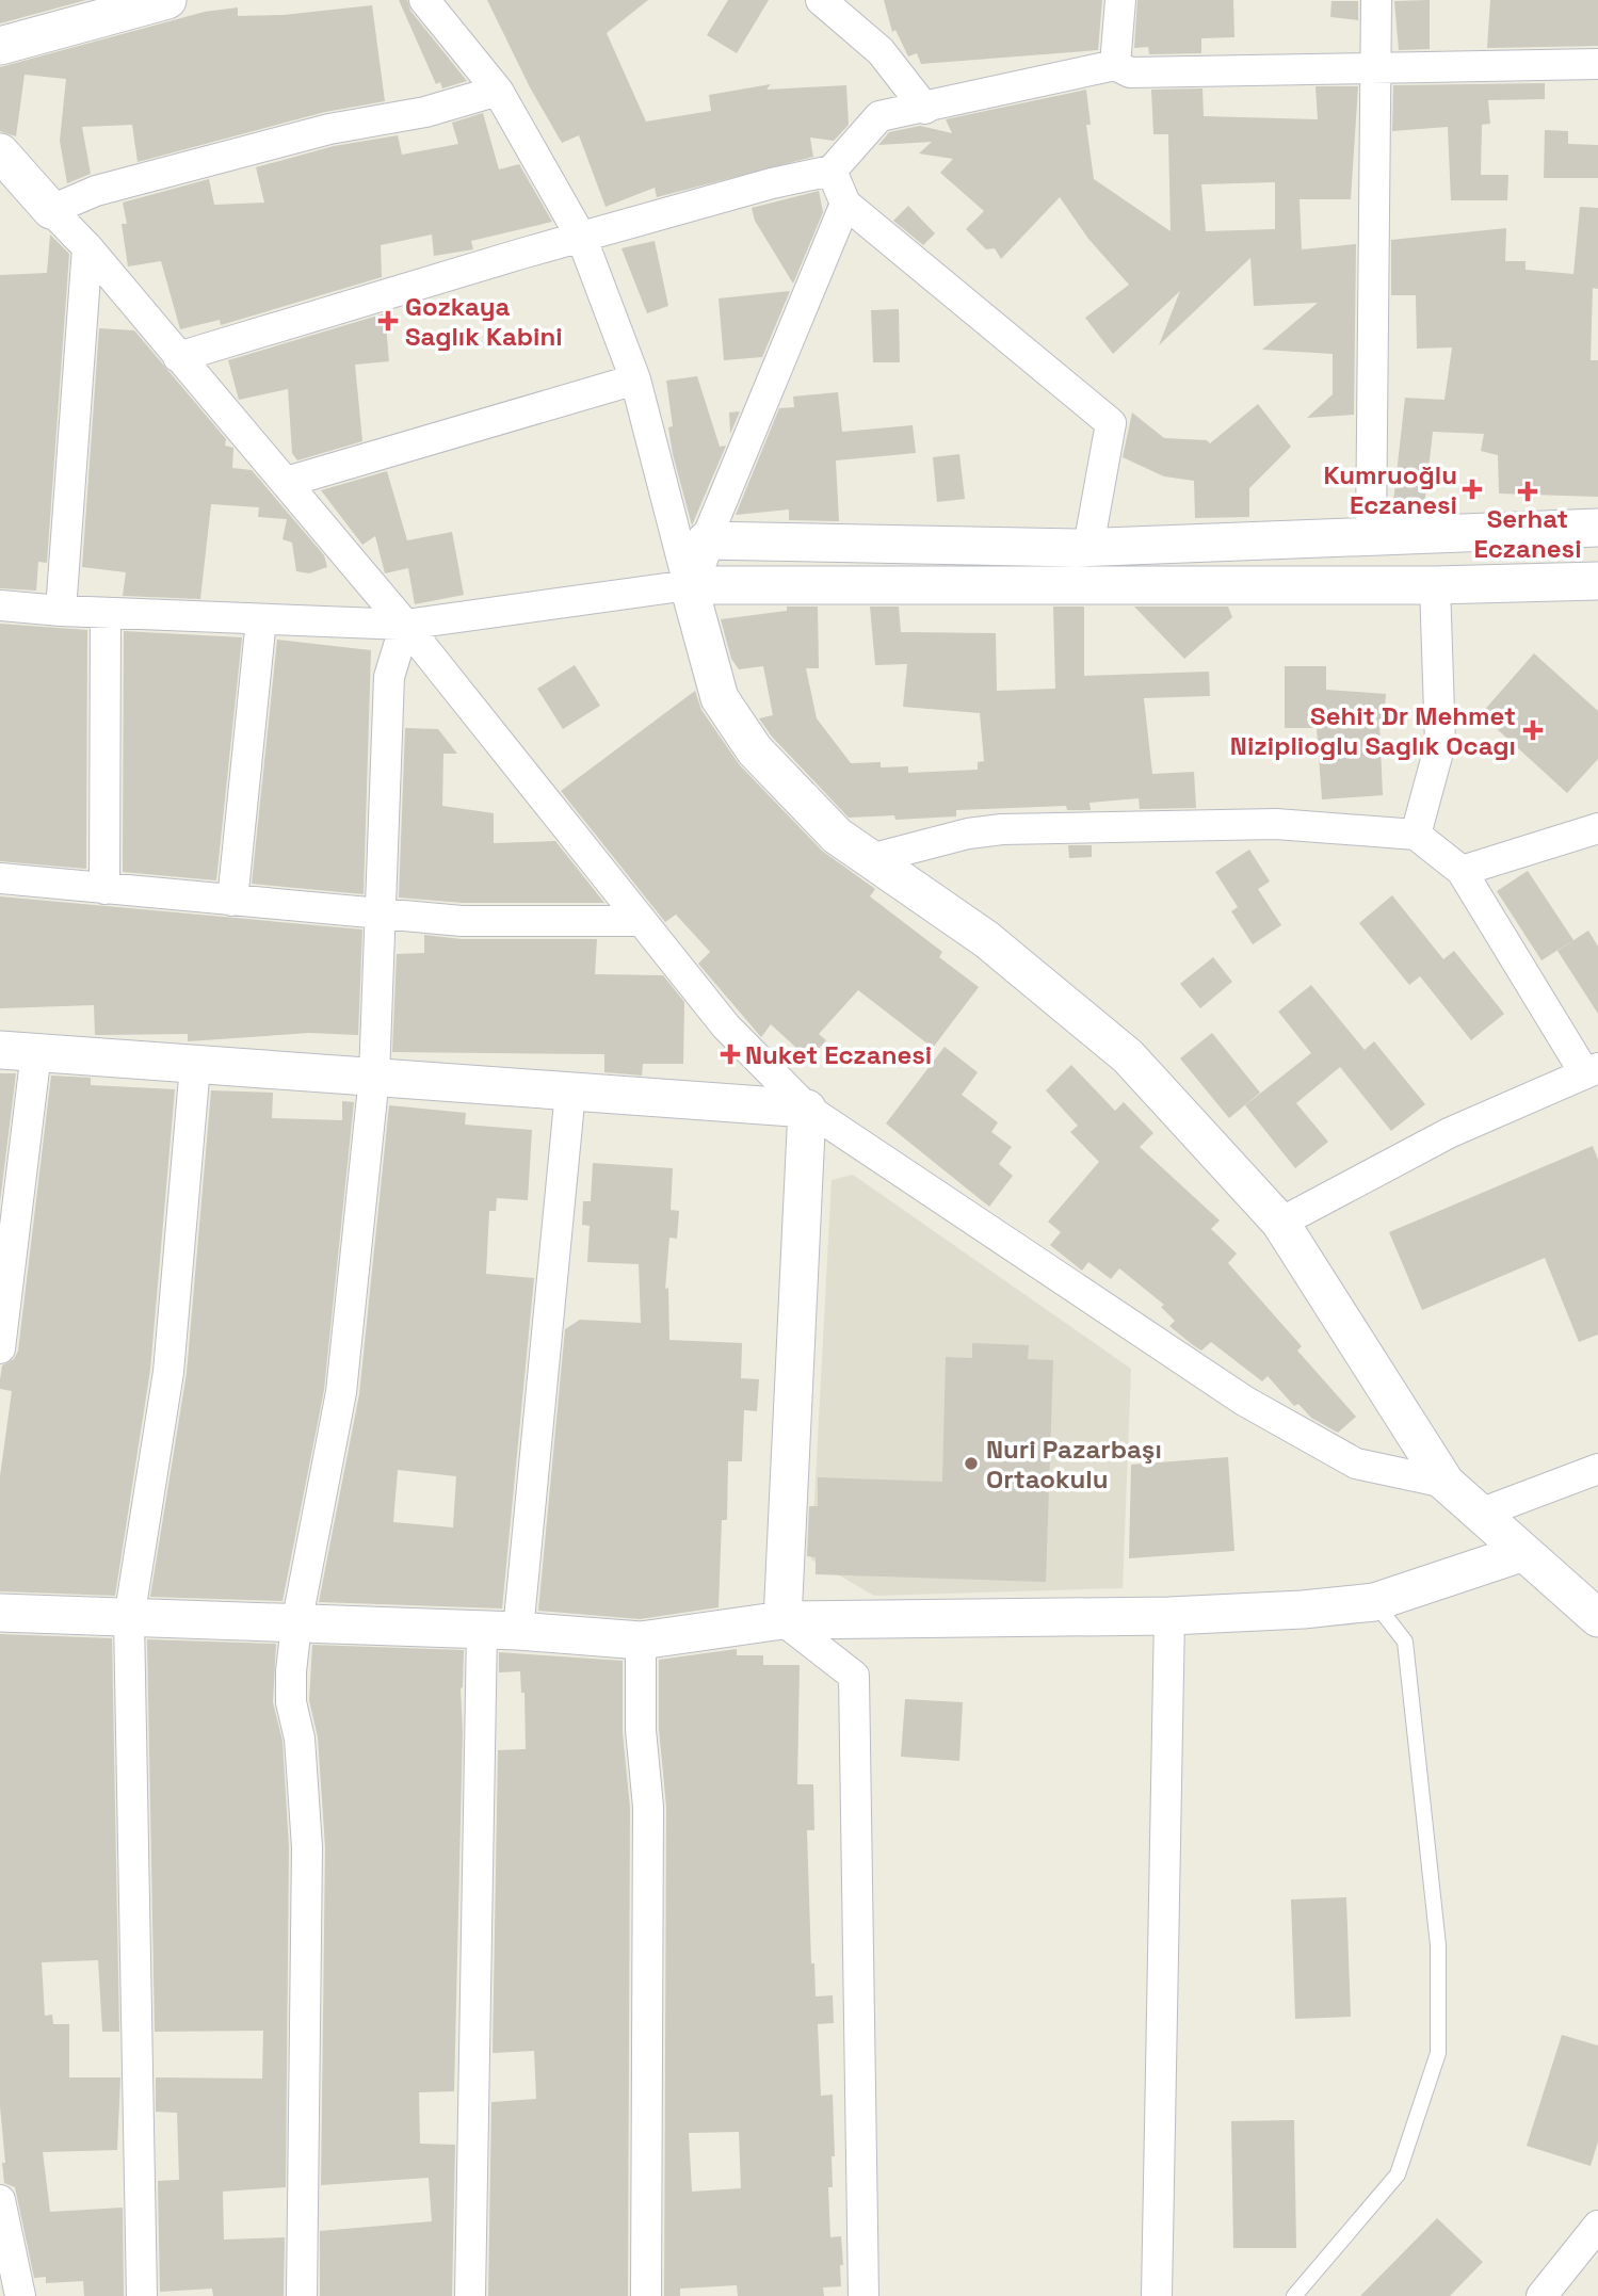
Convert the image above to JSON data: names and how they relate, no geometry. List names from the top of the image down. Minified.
{"places":{"health":["Gozkaya Saglık Kabini","Kumruoğlu Eczanesi","Serhat Eczanesi","Sehit Dr Mehmet Niziplioglu Saglık Ocagı","Nuket Eczanesi"],"other":["Nuri Pazarbaşı Ortaokulu"]}}
